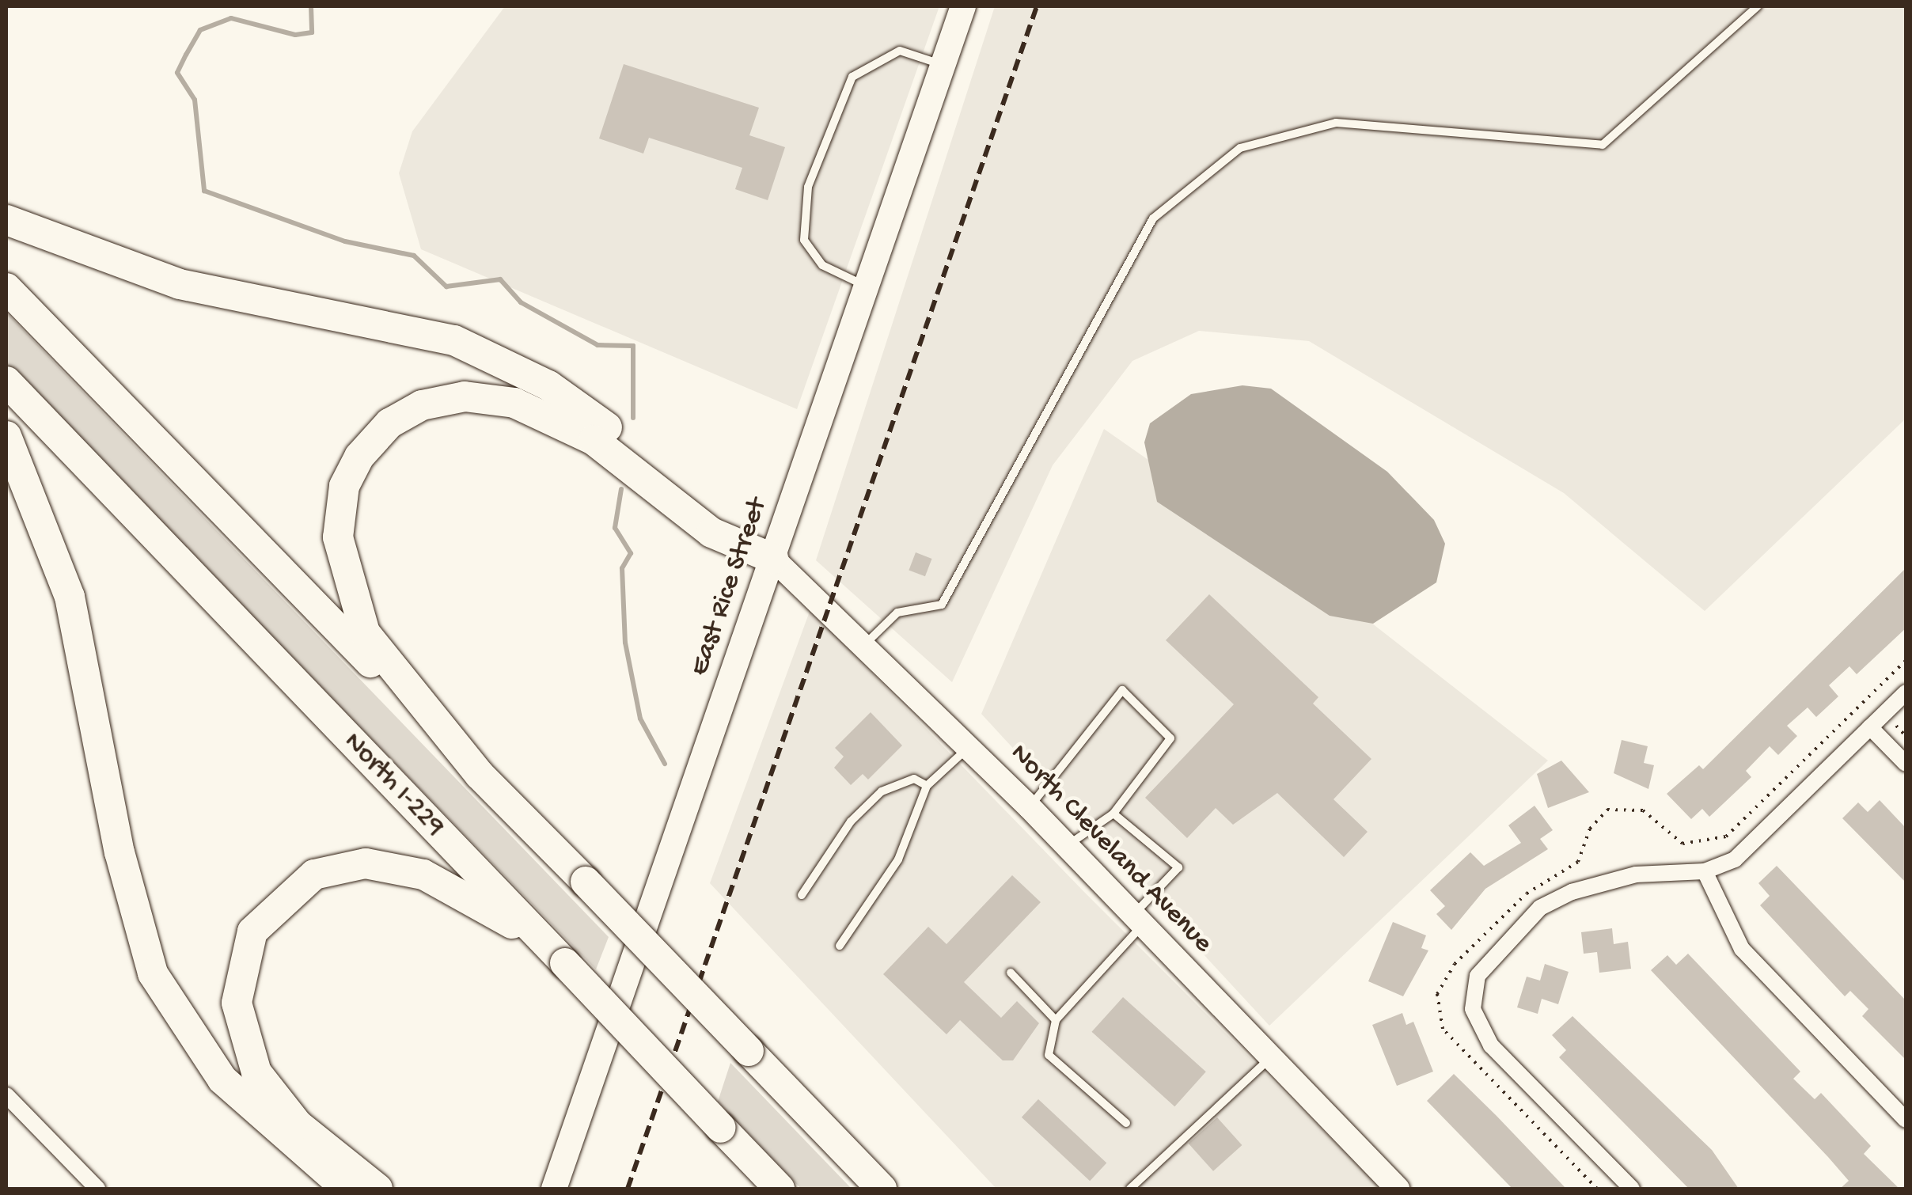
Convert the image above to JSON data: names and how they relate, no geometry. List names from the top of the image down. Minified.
{"streets":{"highway":["North I-229"],"main road":["East Rice Street"],"street":["North Cleveland Avenue"]},"crossings":[["East Rice Street","North Cleveland Avenue"]]}
